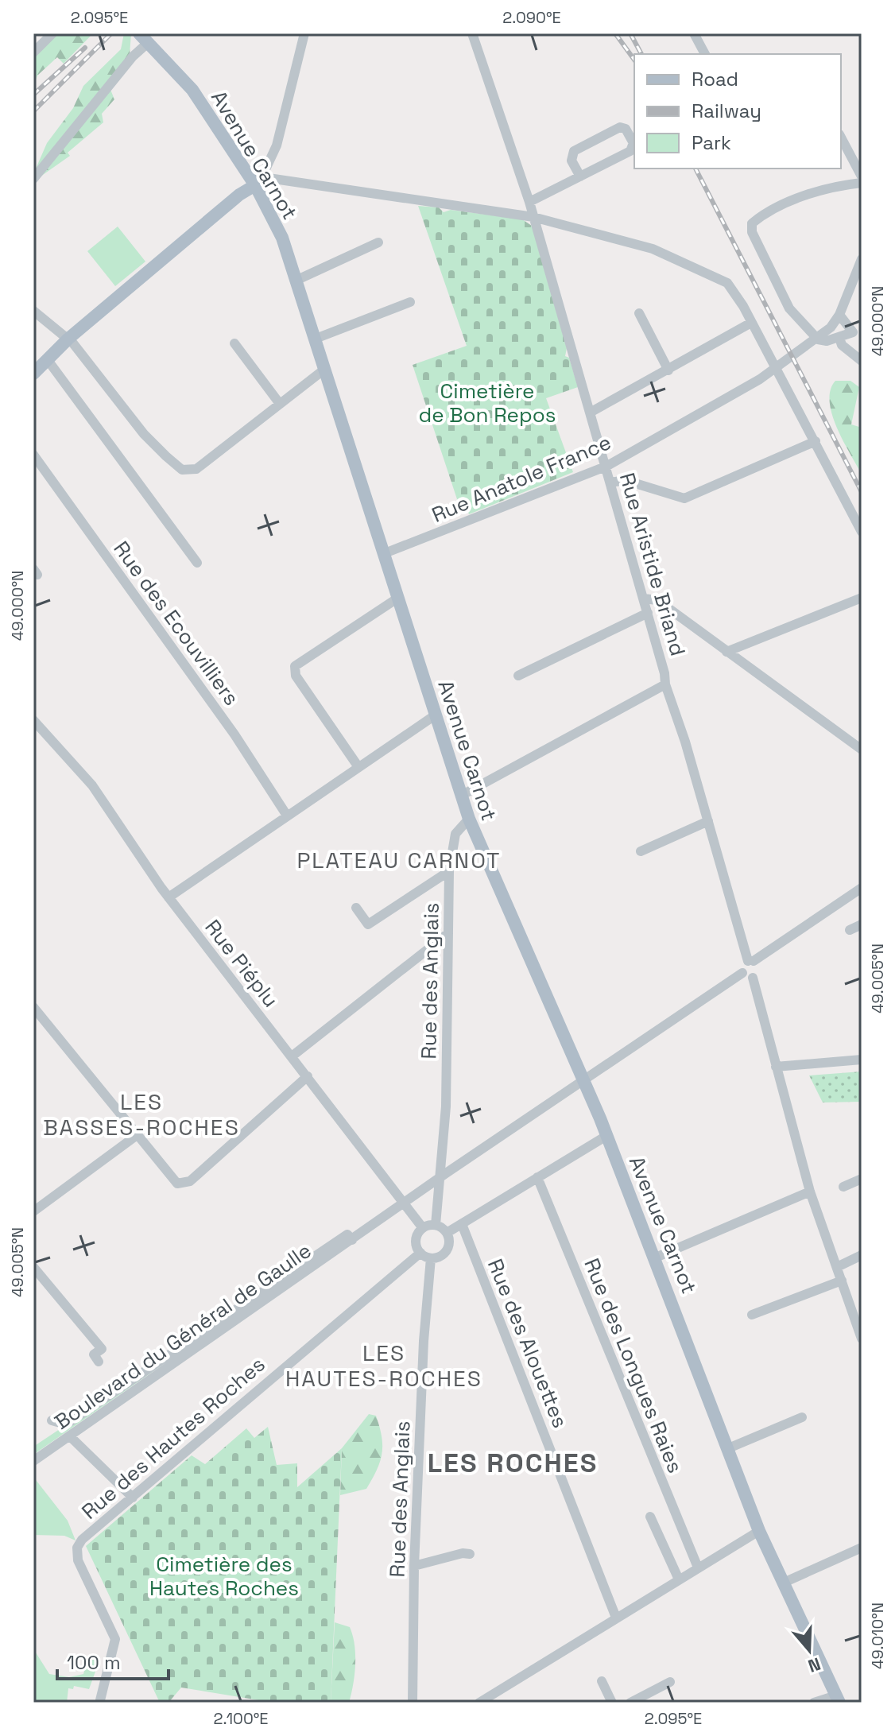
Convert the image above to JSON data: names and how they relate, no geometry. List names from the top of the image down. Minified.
{"streets":{"main road":["Avenue Carnot"],"street":["Rue Anatole France","Rue Aristide Briand","Rue des Ecouvilliers","Rue Piéplu","Rue des Anglais","Boulevard du Général de Gaulle","Rue des Alouettes","Rue des Longues Raies","Rue des Hautes Roches"]},"crossings":[["Avenue Carnot","Rue Anatole France"],["Avenue Carnot","Rue des Anglais"],["Avenue Carnot","Boulevard du Général de Gaulle"],["Rue Anatole France","Rue Aristide Briand"],["Rue Piéplu","Rue des Anglais"],["Rue Piéplu","Boulevard du Général de Gaulle"],["Rue Piéplu","Rue des Hautes Roches"],["Rue des Anglais","Boulevard du Général de Gaulle"],["Rue des Anglais","Rue des Hautes Roches"]],"districts":["PLATEAU CARNOT","LES BASSES-ROCHES","LES HAUTES-ROCHES","LES ROCHES"],"parks":["Cimetière de Bon Repos","Cimetière des Hautes Roches"],"legend":["Road","Railway","Park"],"scale_bar":"100 m","north":"bottom","coordinates":["2.095°E","2.090°E","49.000°N","49.005°N","49.010°N","2.100°E"]}
